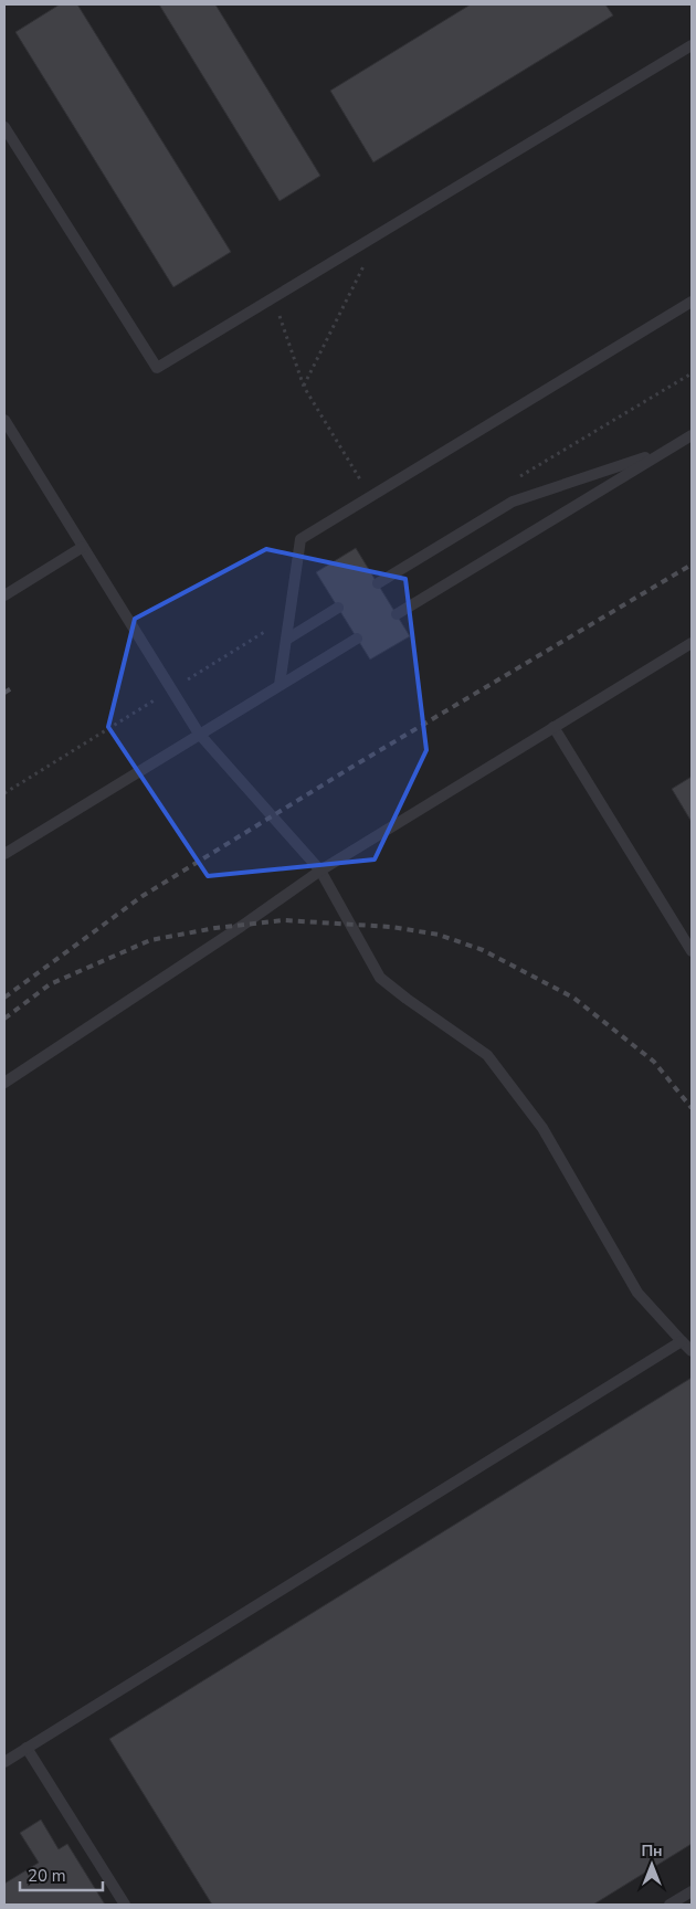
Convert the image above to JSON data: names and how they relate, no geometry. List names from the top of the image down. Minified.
{"scale_bar":"20 m","north":"top"}
